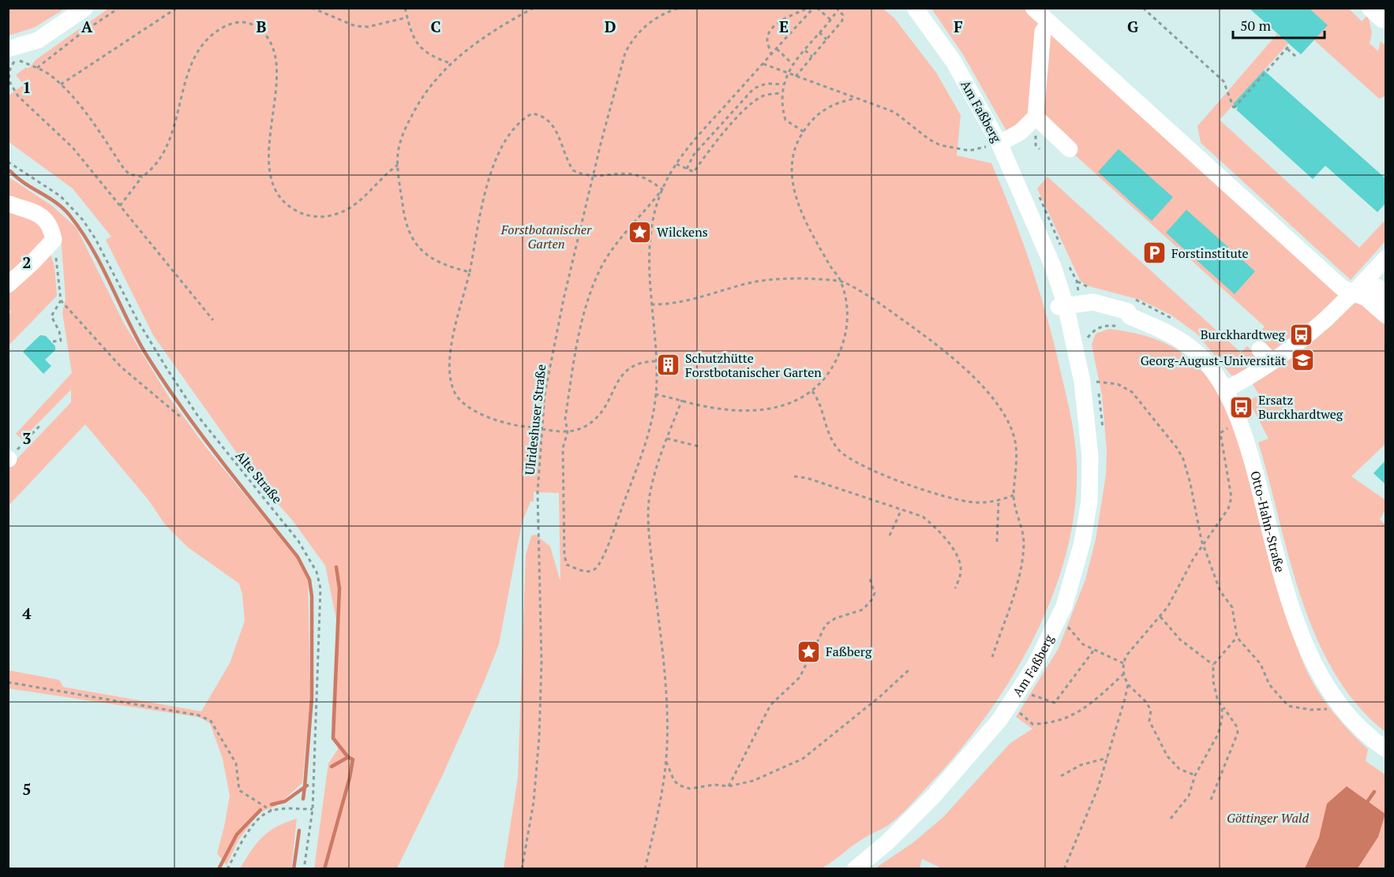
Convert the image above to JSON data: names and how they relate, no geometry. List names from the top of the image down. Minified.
{"streets":{"street":["Am Faßberg","Otto-Hahn-Straße"],"path":["Ulrideshuser Straße","Alte Straße"]},"crossings":[["Am Faßberg","Otto-Hahn-Straße"]],"parks":["Forstbotanischer Garten","Göttinger Wald"],"places":{"place":["Wilckens","Faßberg"],"parking":["Forstinstitute"],"bus stop":["Burckhardtweg","Ersatz Burckhardtweg"],"school or university":["Georg-August-Universität"],"building":["Schutzhütte Forstbotanischer Garten"]},"scale_bar":"50 m","grid":{"columns":["A","B","C","D","E","F","G"],"rows":["1","2","3","4","5"]}}
